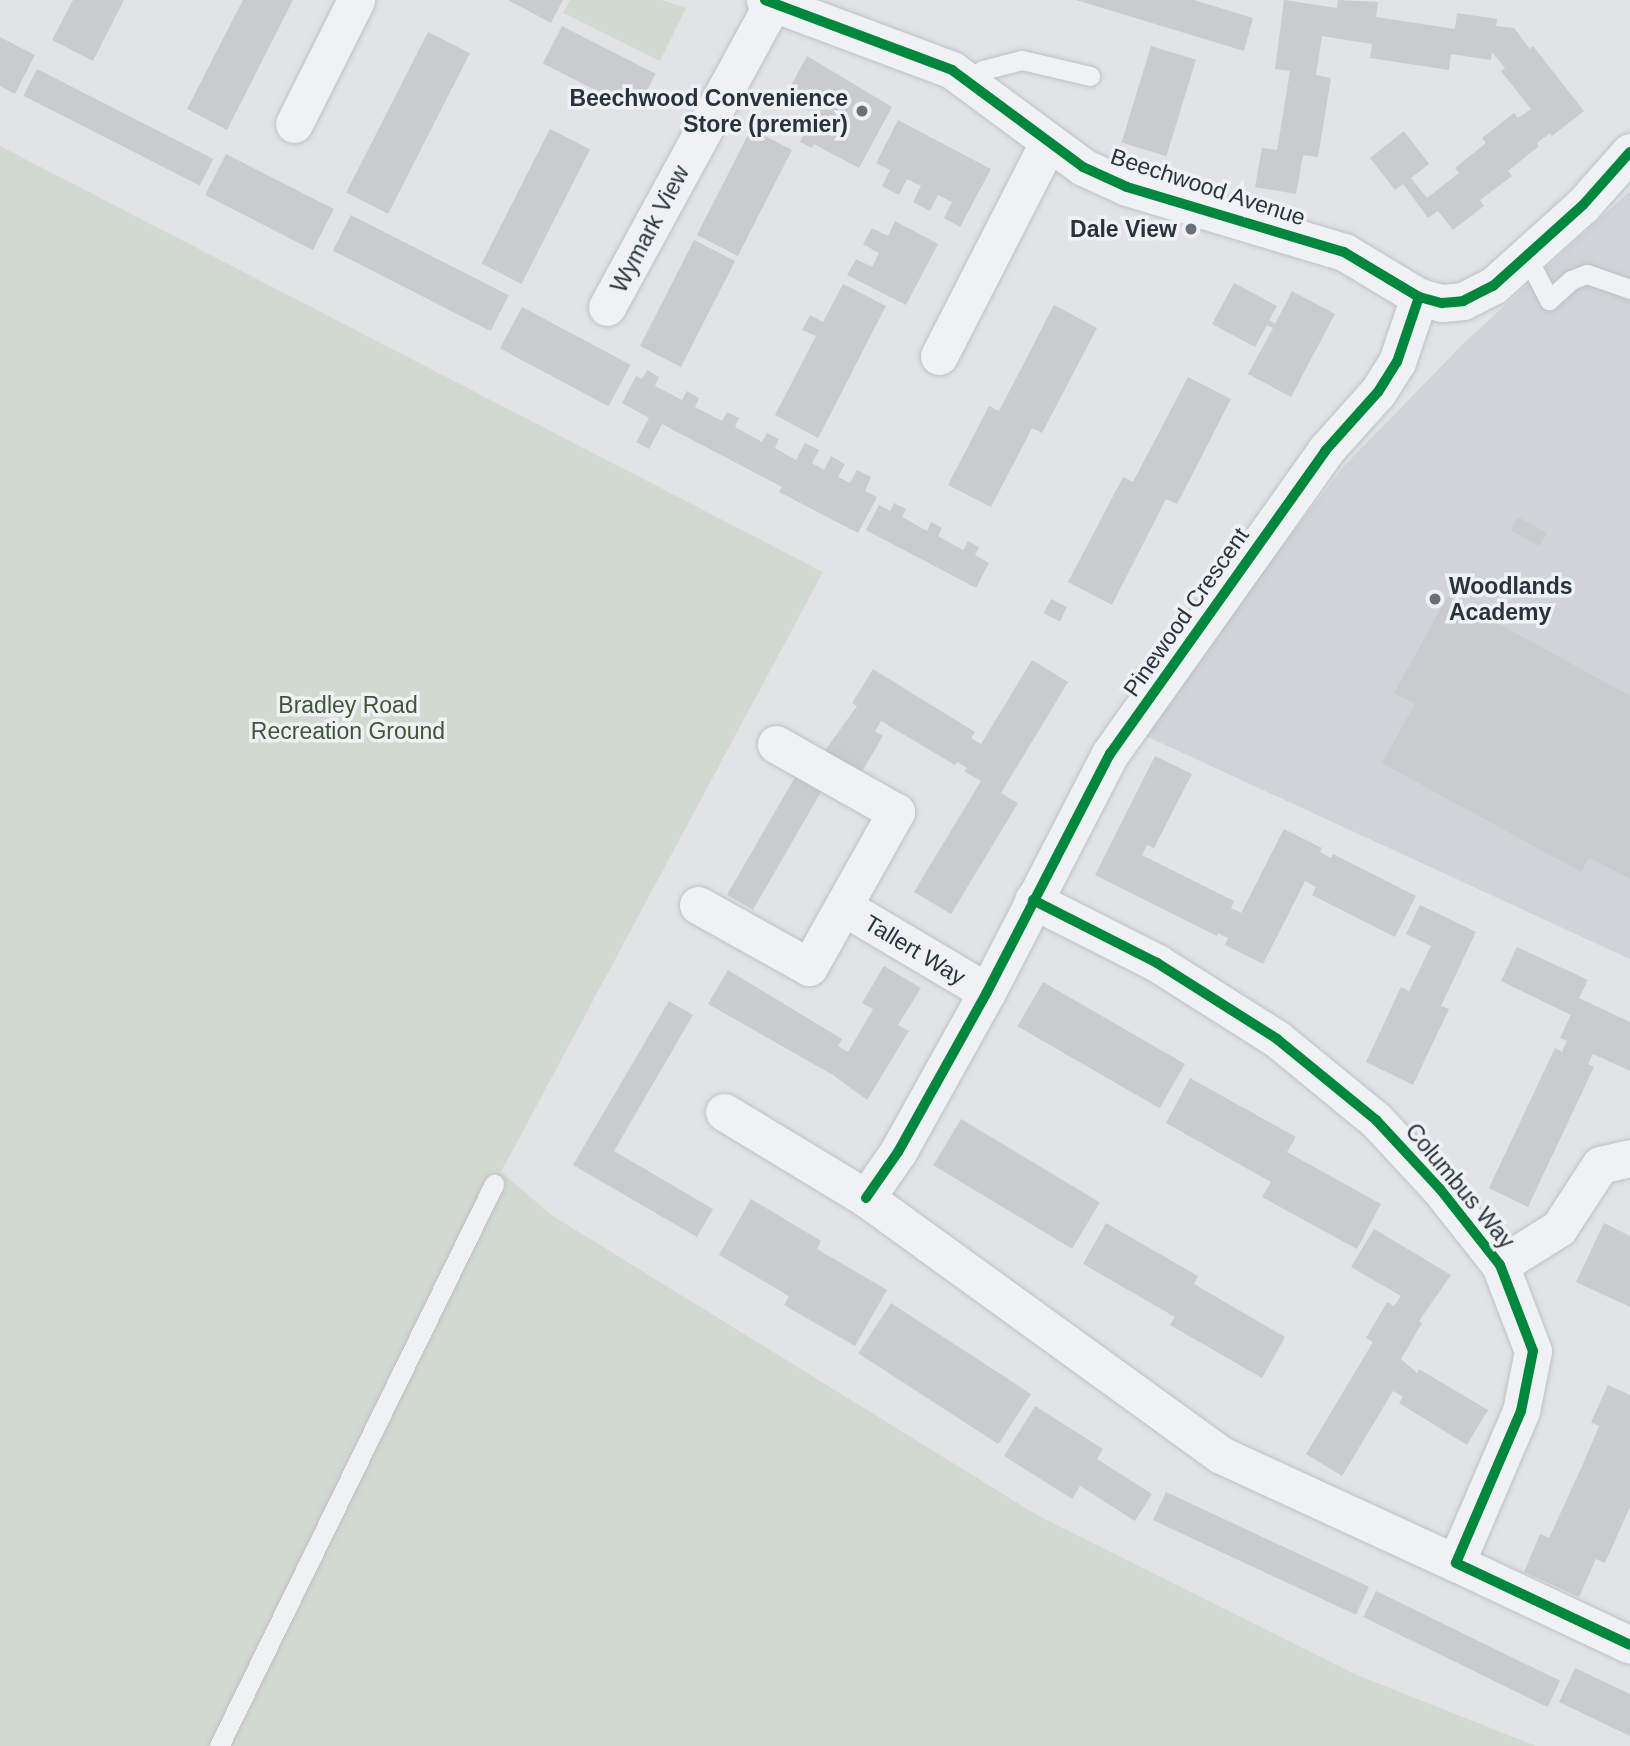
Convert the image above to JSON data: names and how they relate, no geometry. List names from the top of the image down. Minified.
{"streets":{"street":["Beechwood Avenue","Wymark View","Pinewood Crescent","Tallert Way","Columbus Way"]},"crossings":[["Beechwood Avenue","Wymark View"],["Beechwood Avenue","Pinewood Crescent"],["Pinewood Crescent","Tallert Way"],["Pinewood Crescent","Columbus Way"]],"parks":["Bradley Road Recreation Ground"],"places":["Beechwood Convenience Store (premier)","Dale View","Woodlands Academy"]}
